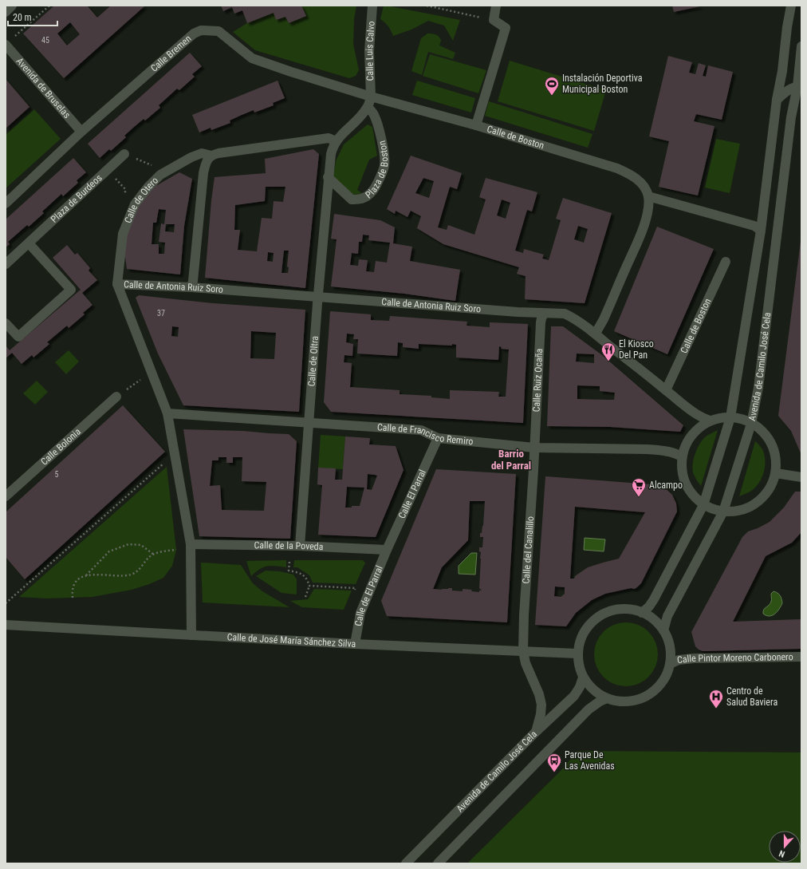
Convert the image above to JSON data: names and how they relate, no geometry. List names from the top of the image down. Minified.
{"streets":{"street":["Calle Luis Calvo","Calle Bremen","Avenida de Bruselas","Calle de Boston","Plaza de Boston","Plaza de Burdeos","Calle de Otero","Calle de Antonia Ruiz Soro","Calle de Oltra","Avenida de Camilo José Cela","Calle Ruiz Ocaña","Calle de Francisco Remiro","Calle Bolonia","Calle El Parral","Calle de la Poveda","Calle del Canalillo","Calle de El Parral","Calle de José María Sánchez Silva","Calle Pintor Moreno Carbonero"]},"crossings":[["Calle Luis Calvo","Calle Bremen"],["Calle Luis Calvo","Calle de Boston"],["Calle Bremen","Avenida de Bruselas"],["Calle Bremen","Calle de Boston"],["Calle de Boston","Calle de Antonia Ruiz Soro"],["Plaza de Boston","Calle de Oltra"],["Calle de Otero","Calle de Antonia Ruiz Soro"],["Calle de Antonia Ruiz Soro","Calle de Oltra"],["Calle de Antonia Ruiz Soro","Calle Ruiz Ocaña"],["Calle de Oltra","Calle de Francisco Remiro"],["Calle de Oltra","Calle de la Poveda"],["Avenida de Camilo José Cela","Calle del Canalillo"],["Avenida de Camilo José Cela","Calle de José María Sánchez Silva"],["Avenida de Camilo José Cela","Calle Pintor Moreno Carbonero"],["Calle Ruiz Ocaña","Calle de Francisco Remiro"],["Calle Ruiz Ocaña","Calle del Canalillo"],["Calle de Francisco Remiro","Calle El Parral"],["Calle de Francisco Remiro","Calle del Canalillo"],["Calle El Parral","Calle de la Poveda"],["Calle El Parral","Calle de El Parral"],["Calle de la Poveda","Calle de El Parral"],["Calle del Canalillo","Calle de José María Sánchez Silva"],["Calle de El Parral","Calle de José María Sánchez Silva"],["Calle de José María Sánchez Silva","Calle Pintor Moreno Carbonero"]],"districts":["Barrio del Parral"],"places":{"sports":["Instalación Deportiva Municipal Boston"],"restaurant":["El Kiosco Del Pan"],"supermarket":["Alcampo"],"hospital":["Centro de Salud Baviera"],"bus stop":["Parque De Las Avenidas"]},"house_numbers":["45","37","5"],"scale_bar":"20 m","north":"bottom"}
